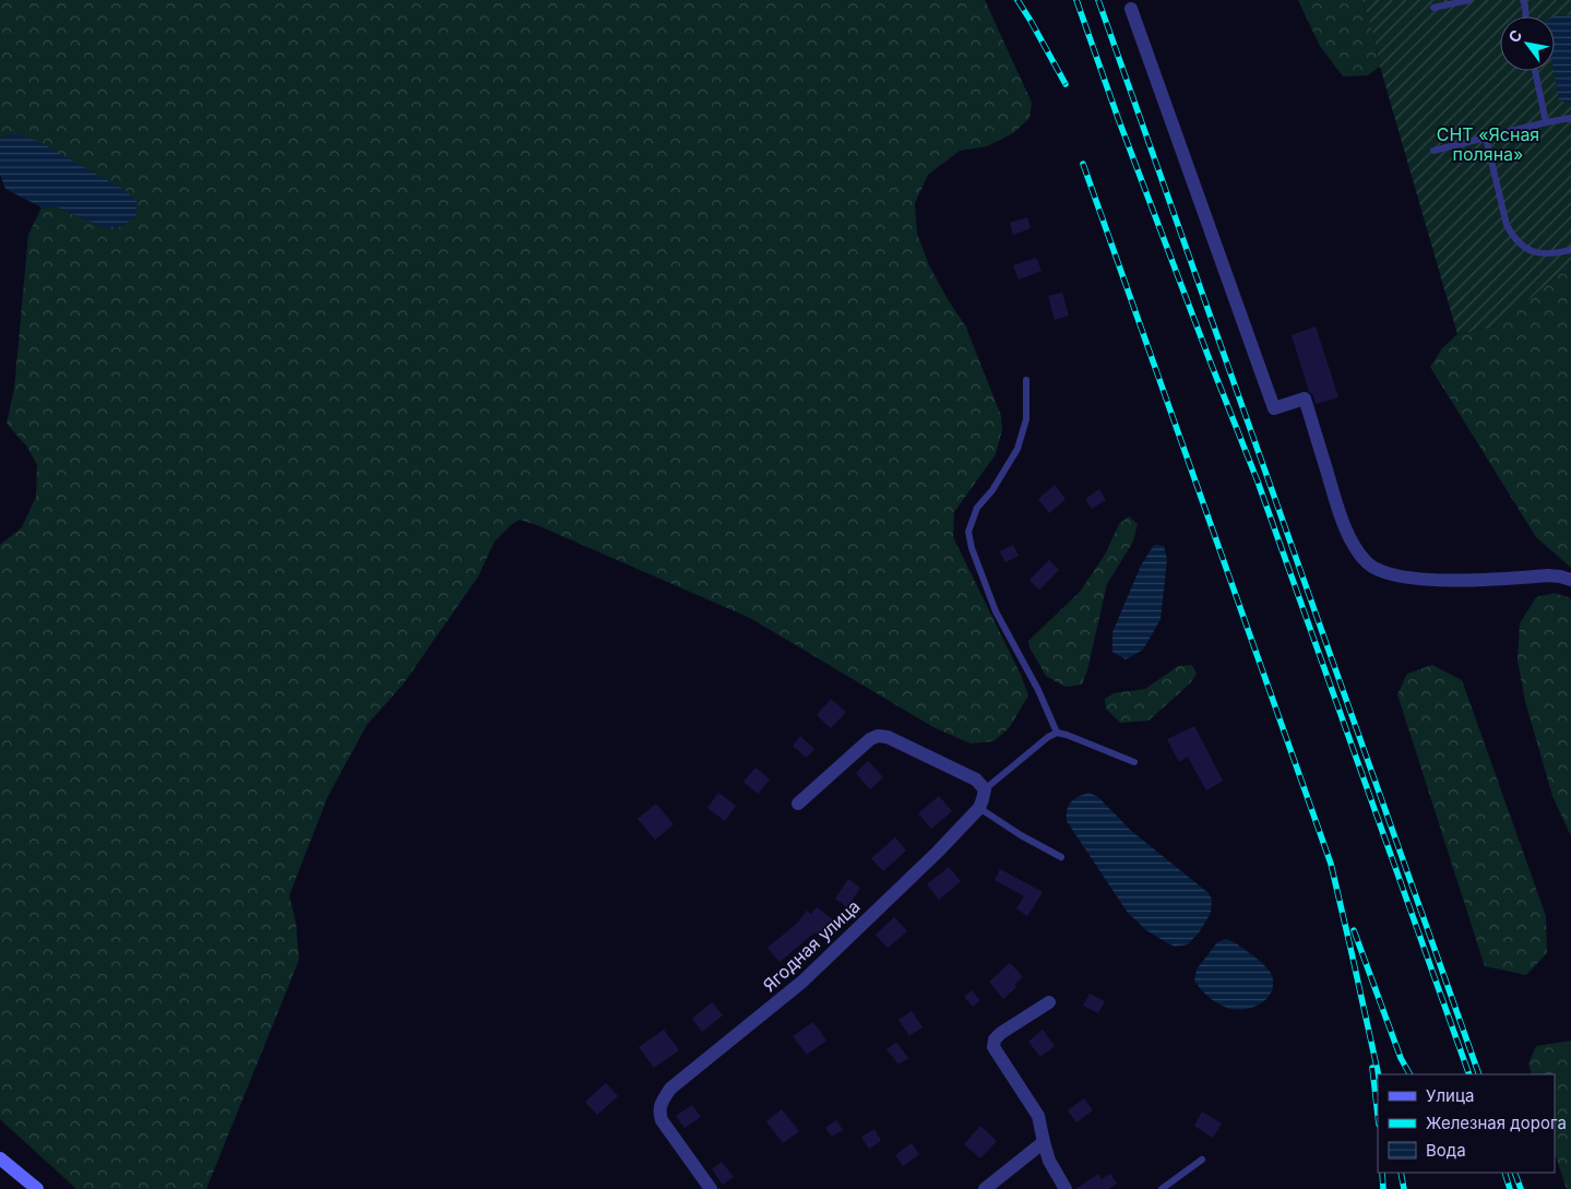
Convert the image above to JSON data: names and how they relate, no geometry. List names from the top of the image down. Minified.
{"streets":{"street":["Ягодная улица"]},"parks":["СНТ «Ясная поляна»"],"legend":["Улица","Железная дорога","Вода"],"north":"top left"}
